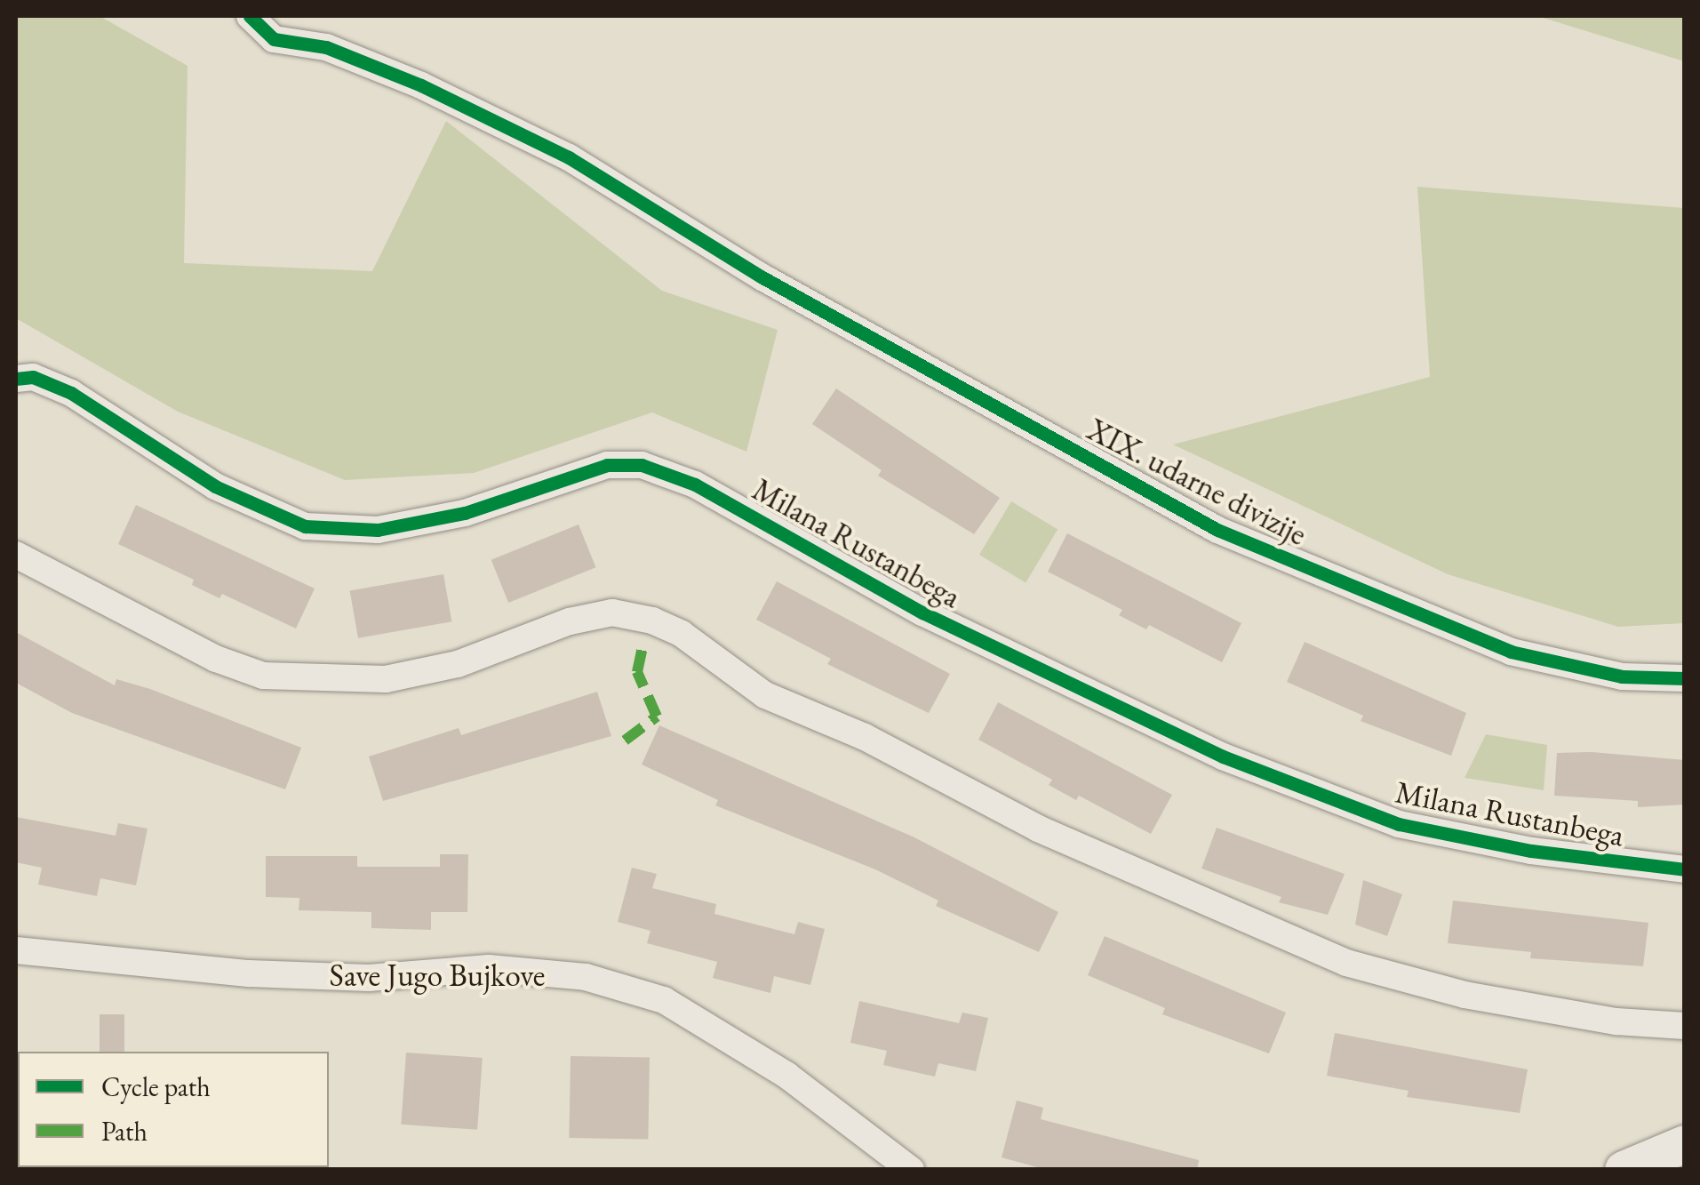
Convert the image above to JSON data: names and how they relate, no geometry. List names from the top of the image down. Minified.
{"streets":{"street":["XIX. udarne divizije","Milana Rustanbega","Save Jugo Bujkove"]},"legend":["Cycle path","Path"]}
